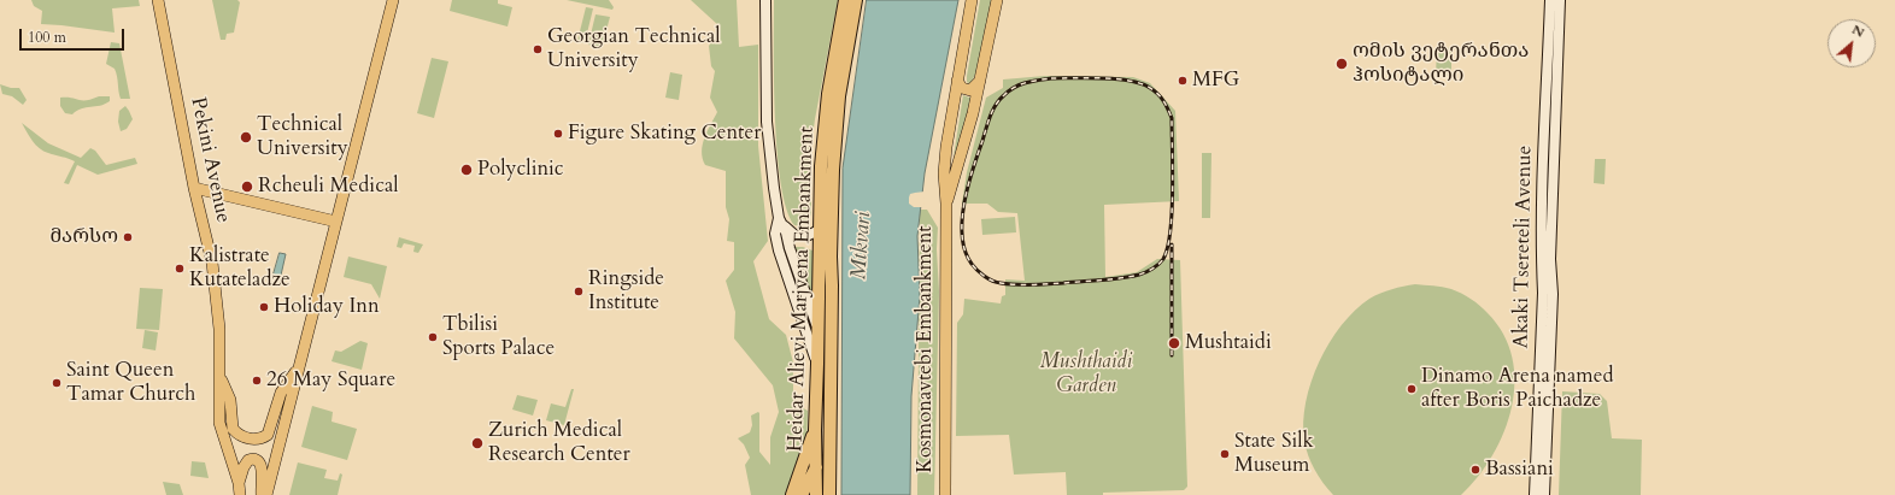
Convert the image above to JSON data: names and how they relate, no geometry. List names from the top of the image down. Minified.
{"streets":{"highway":["Heidar Alievi Marjvena Embankment"],"main road":["Pekini Avenue","Akaki Tsereteli Avenue","Kosmonavtebi Embankment"]},"water":["Mtkvari"],"parks":["Mushthaidi Garden"],"places":["Georgian Technical University","ომის ვეტერანთა ჰოსიტალი","MFG","Figure Skating Center","Technical University","Polyclinic","Rcheuli Medical","მარსო","Kalistrate Kutateladze","Ringside Institute","Holiday Inn","Tbilisi Sports Palace","Mushtaidi","26 May Square","Saint Queen Tamar Church","Dinamo Arena named after Boris Paichadze","Zurich Medical Research Center","State Silk Museum","Bassiani"],"scale_bar":"100 m","north":"top right"}
